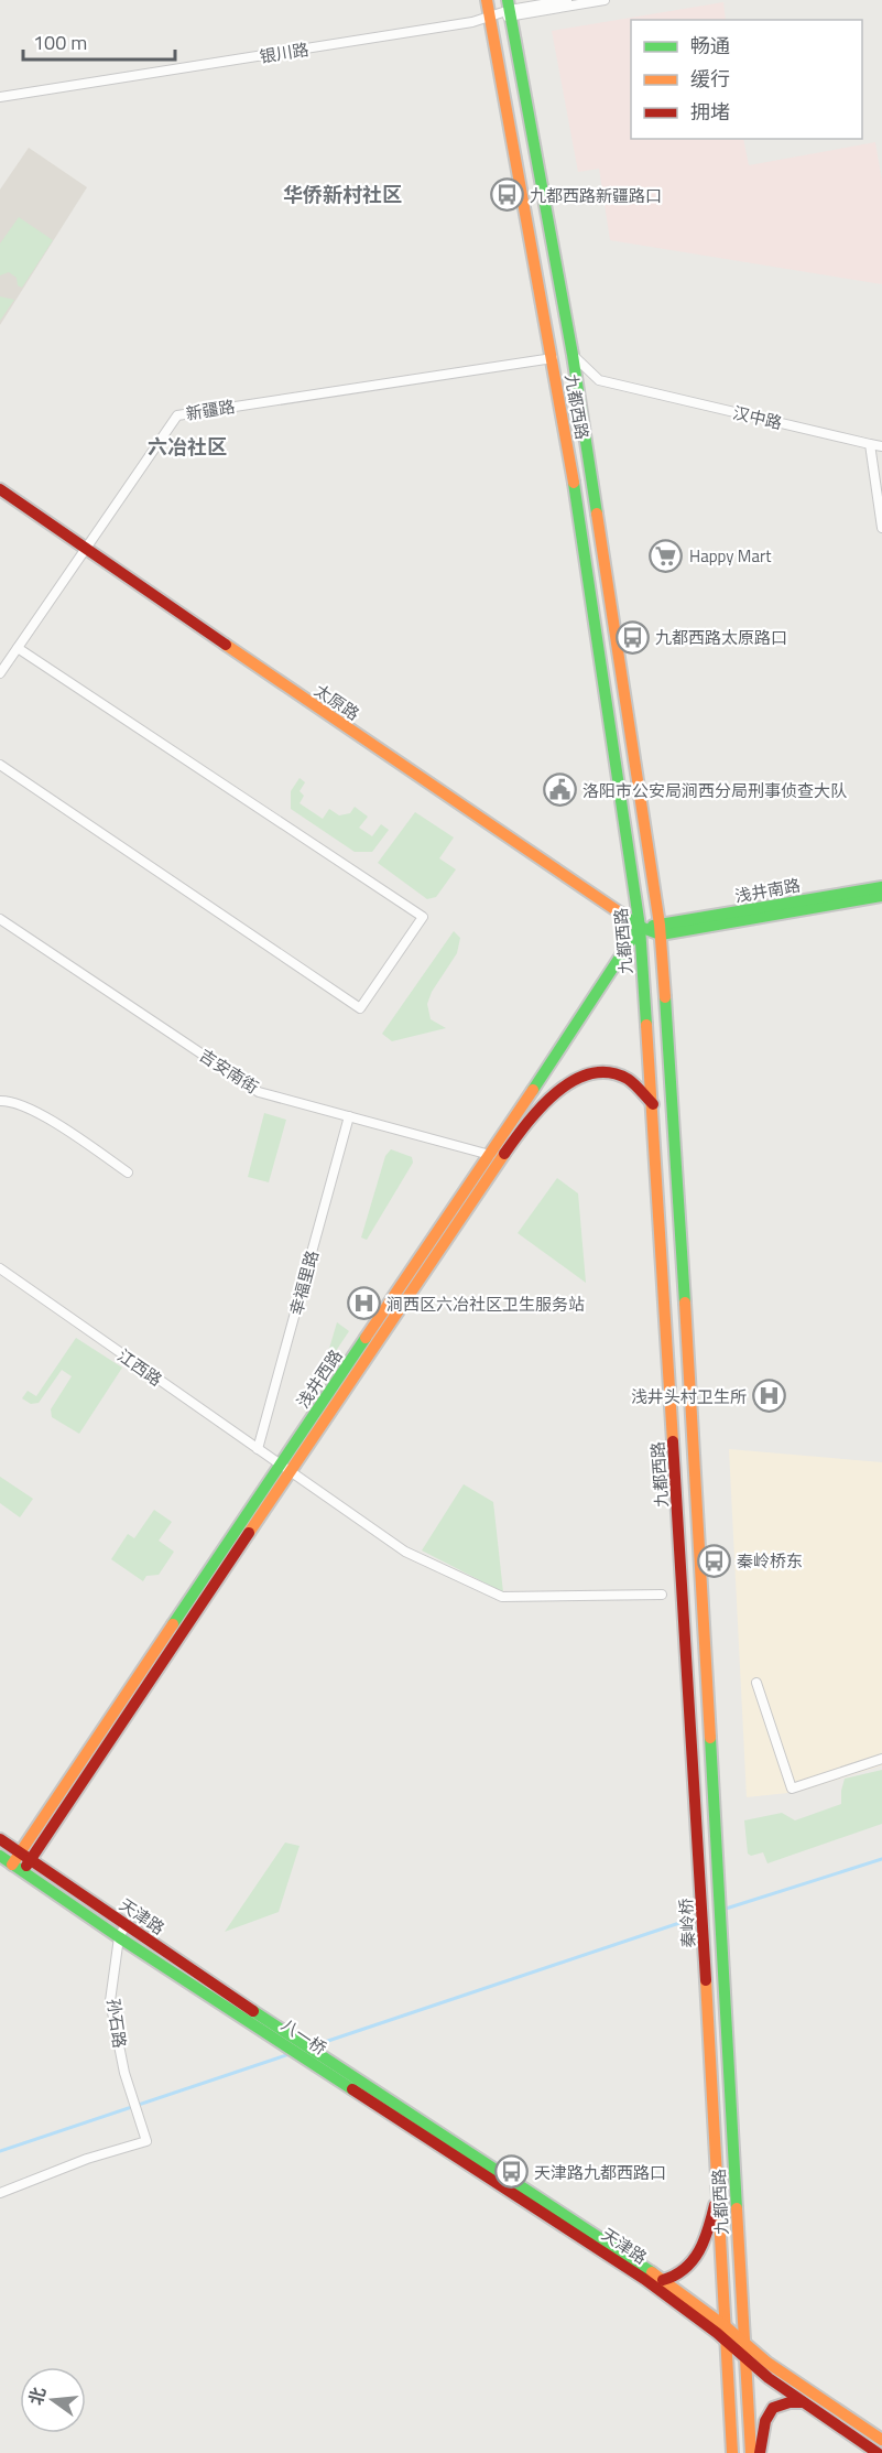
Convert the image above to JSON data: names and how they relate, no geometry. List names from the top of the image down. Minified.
{"streets":{"main road":["九都西路","太原路","浅井南路","浅井西路","天津路","秦岭桥","八一桥"],"street":["银川路","新疆路","汉中路","吉安南街","幸福里路","江西路","孙石路"]},"crossings":[["银川路","九都西路"],["九都西路","新疆路"],["九都西路","汉中路"],["九都西路","太原路"],["九都西路","浅井南路"],["九都西路","浅井西路"],["九都西路","天津路"],["九都西路","秦岭桥"],["新疆路","太原路"],["太原路","浅井南路"],["太原路","浅井西路"],["吉安南街","幸福里路"],["吉安南街","浅井西路"],["幸福里路","江西路"],["江西路","浅井西路"],["浅井西路","天津路"],["天津路","孙石路"],["天津路","八一桥"]],"districts":["华侨新村社区","六冶社区"],"places":{"bus stop":["九都西路新疆路口","九都西路太原路口","秦岭桥东","天津路九都西路口"],"supermarket":["Happy Mart"],"public building":["洛阳市公安局涧西分局刑事侦查大队"],"hospital":["涧西区六冶社区卫生服务站","浅井头村卫生所"]},"legend":["畅通","缓行","拥堵"],"scale_bar":"100 m","north":"left"}
